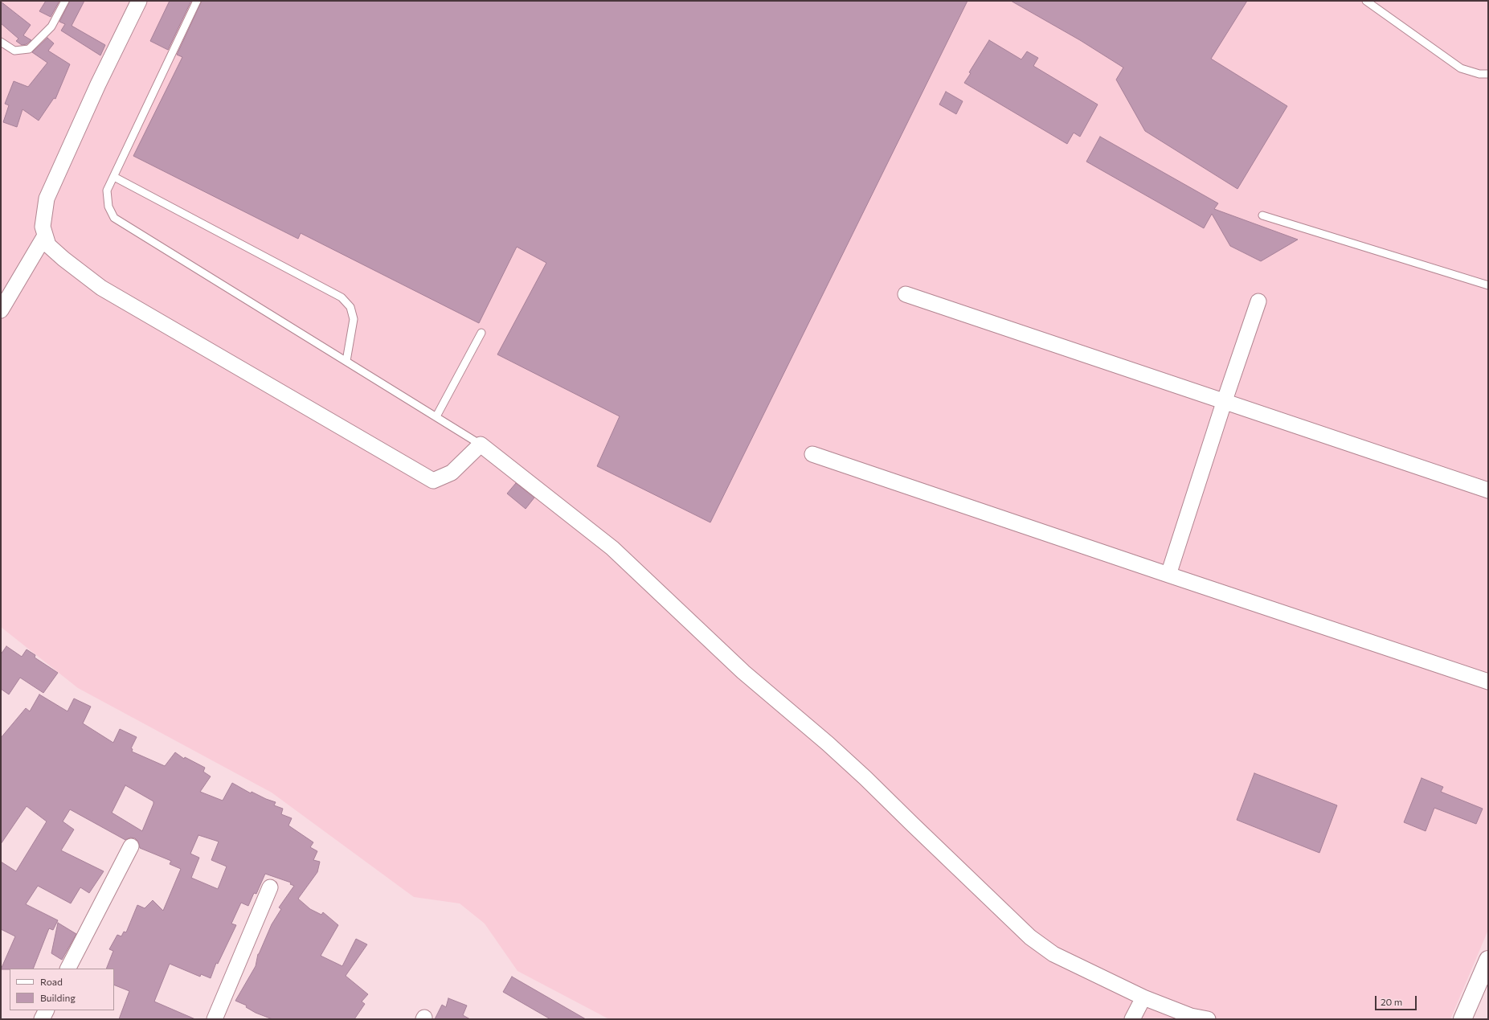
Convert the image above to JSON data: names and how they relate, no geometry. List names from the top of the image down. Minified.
{"legend":["Road","Building"],"scale_bar":"20 m"}
